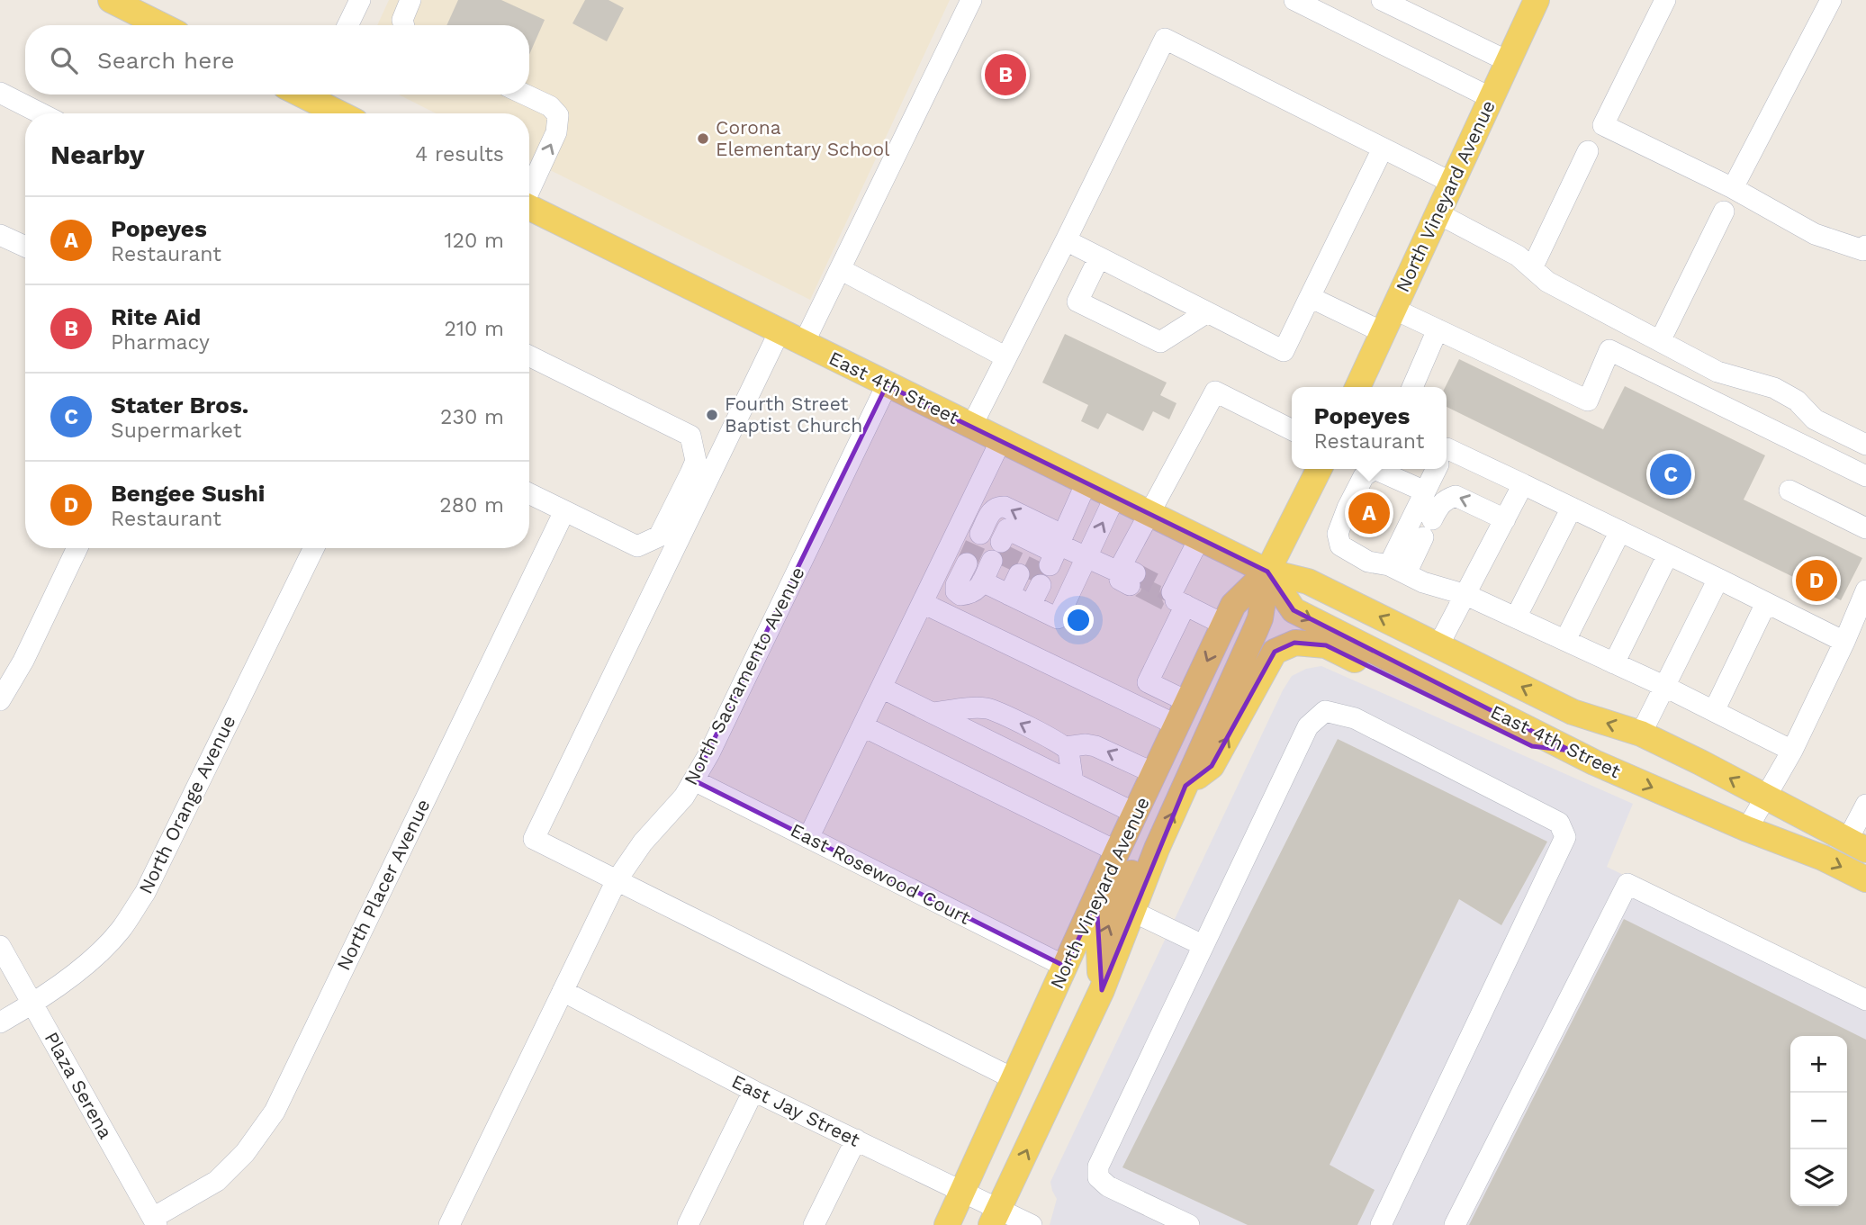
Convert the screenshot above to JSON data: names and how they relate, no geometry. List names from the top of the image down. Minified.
{"streets":{"main road":["North Vineyard Avenue","East 4th Street"],"street":["North Sacramento Avenue","North Orange Avenue","East Rosewood Court","North Placer Avenue","Plaza Serena","East Jay Street"]},"crossings":[["North Vineyard Avenue","East 4th Street"],["North Vineyard Avenue","East Rosewood Court"],["North Vineyard Avenue","East Jay Street"],["East 4th Street","North Sacramento Avenue"],["North Sacramento Avenue","East Rosewood Court"],["North Sacramento Avenue","East Jay Street"],["North Orange Avenue","Plaza Serena"],["North Placer Avenue","Plaza Serena"]],"places":["Corona Elementary School","Fourth Street Baptist Church"],"page":{"search":"Search here","pins":["B","C","A","D"],"heading":["Nearby","4 results"],"list":[{"mark":"A","name":"Popeyes","note":"Restaurant","value":"120 m"},{"mark":"B","name":"Rite Aid","note":"Pharmacy","value":"210 m"},{"mark":"C","name":"Stater Bros.","note":"Supermarket","value":"230 m"},{"mark":"D","name":"Bengee Sushi","note":"Restaurant","value":"280 m"}],"popup":["Popeyes","Restaurant"],"map_buttons":["+","−"]}}
